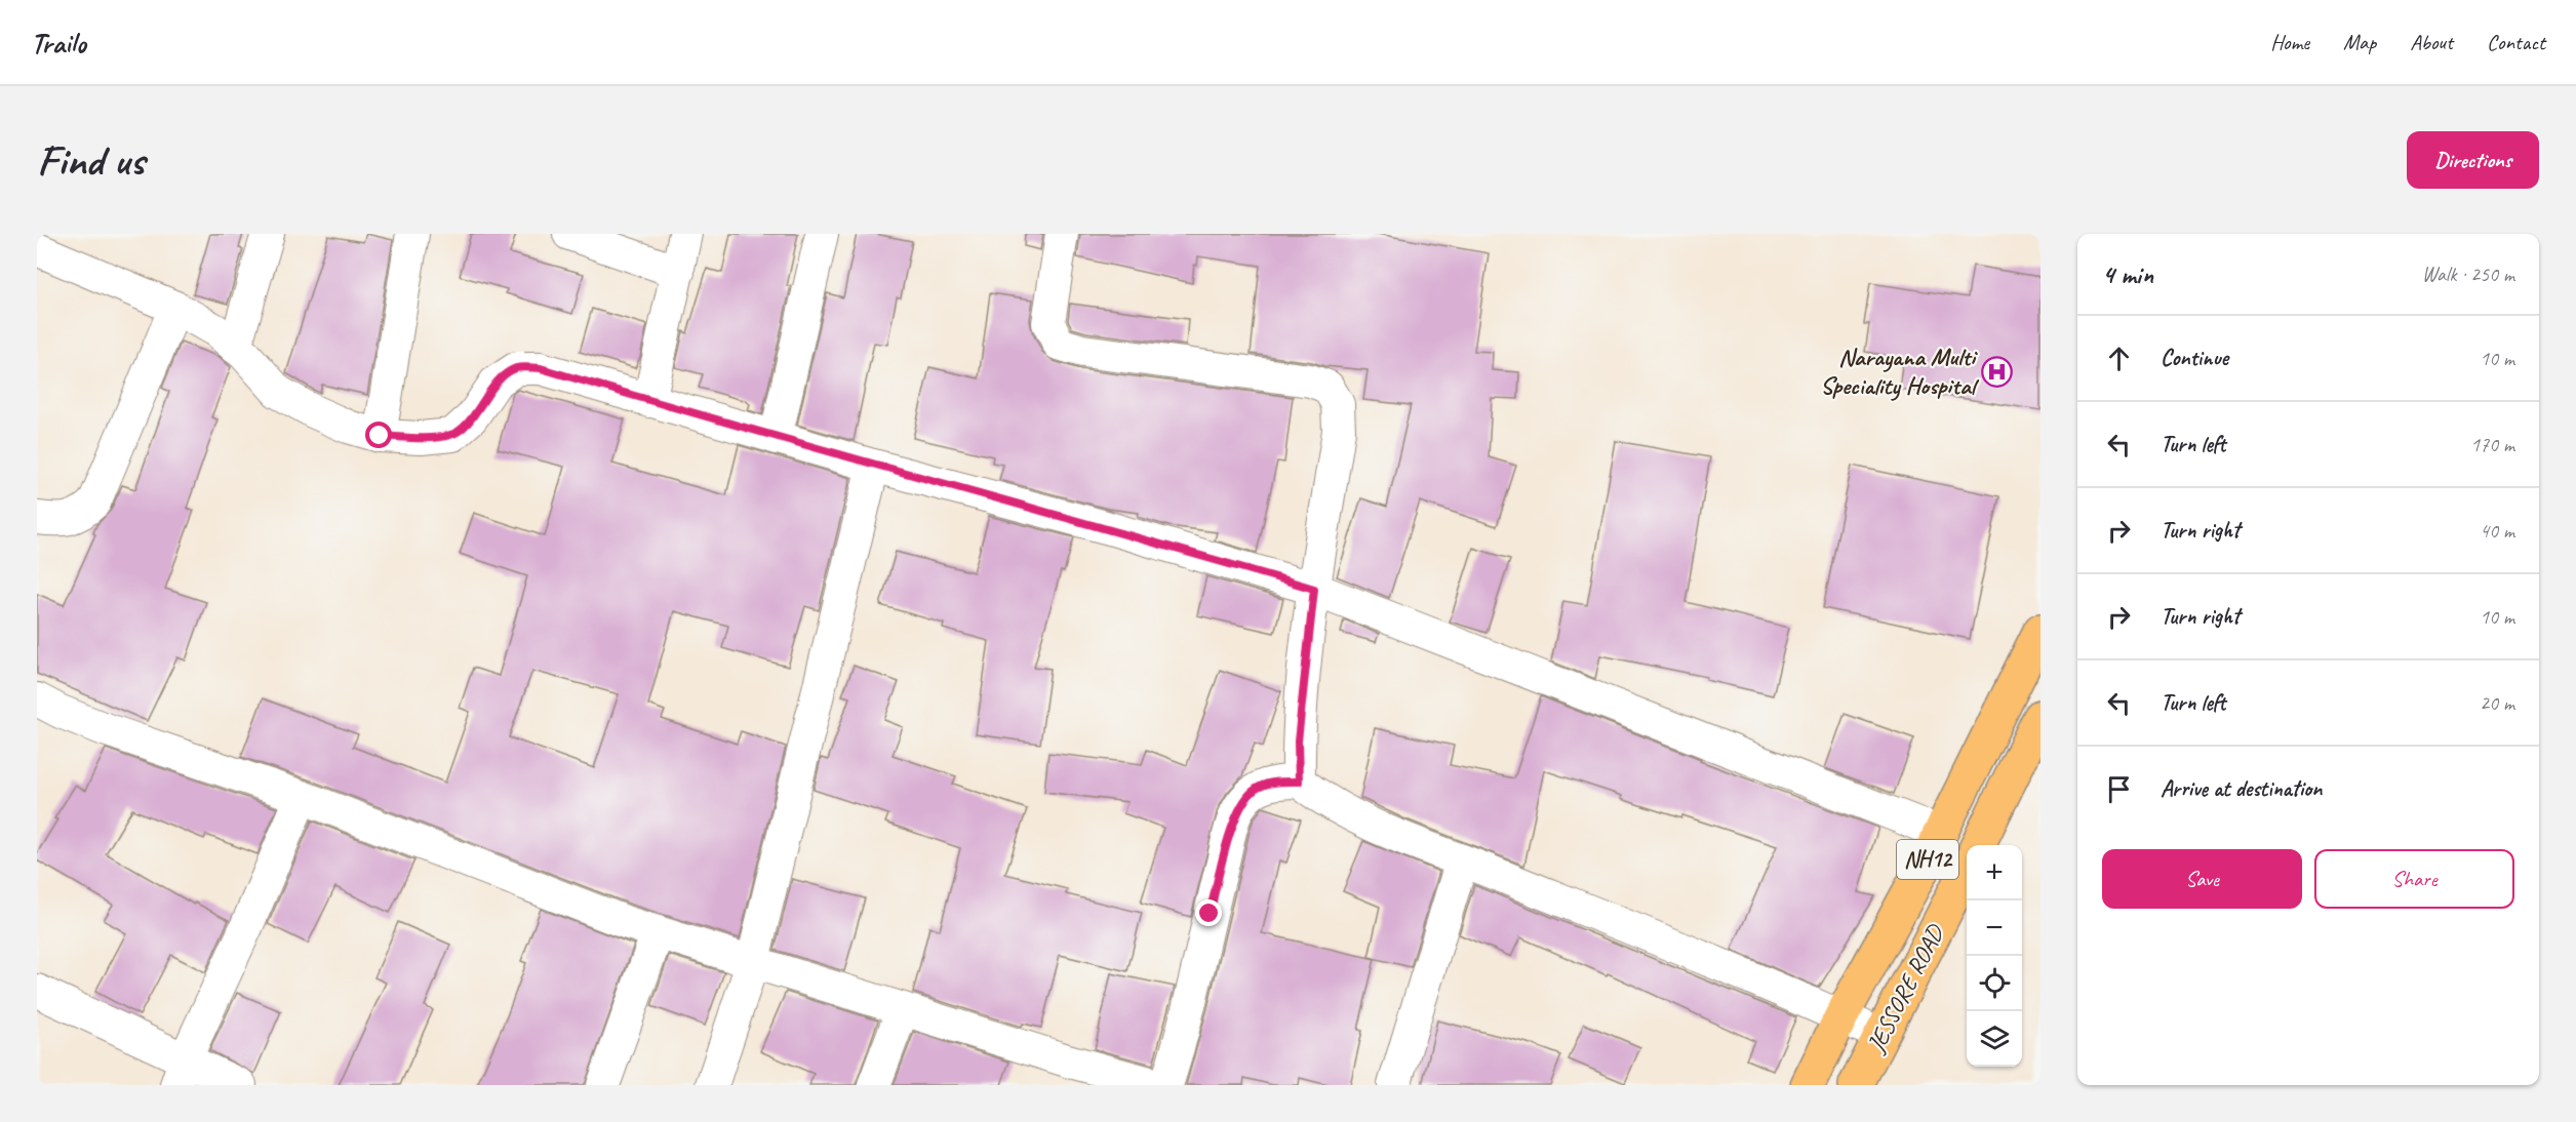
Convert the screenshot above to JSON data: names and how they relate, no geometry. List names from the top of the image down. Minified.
{"streets":{"highway":["NH12","JESSORE ROAD"]},"places":{"hospital":["Narayana Multi Speciality Hospital"]},"page":{"header":"Trailo","nav":["Home","Map","About","Contact"],"buttons":["Directions",["Save","Share"]],"title":"Find us","heading":["4 min","Walk · 250 m"],"list":[["Continue","10 m"],["Turn left","170 m"],["Turn right","40 m"],["Turn right","10 m"],["Turn left","20 m"],"Arrive at destination"],"map_buttons":["+","−"]}}
